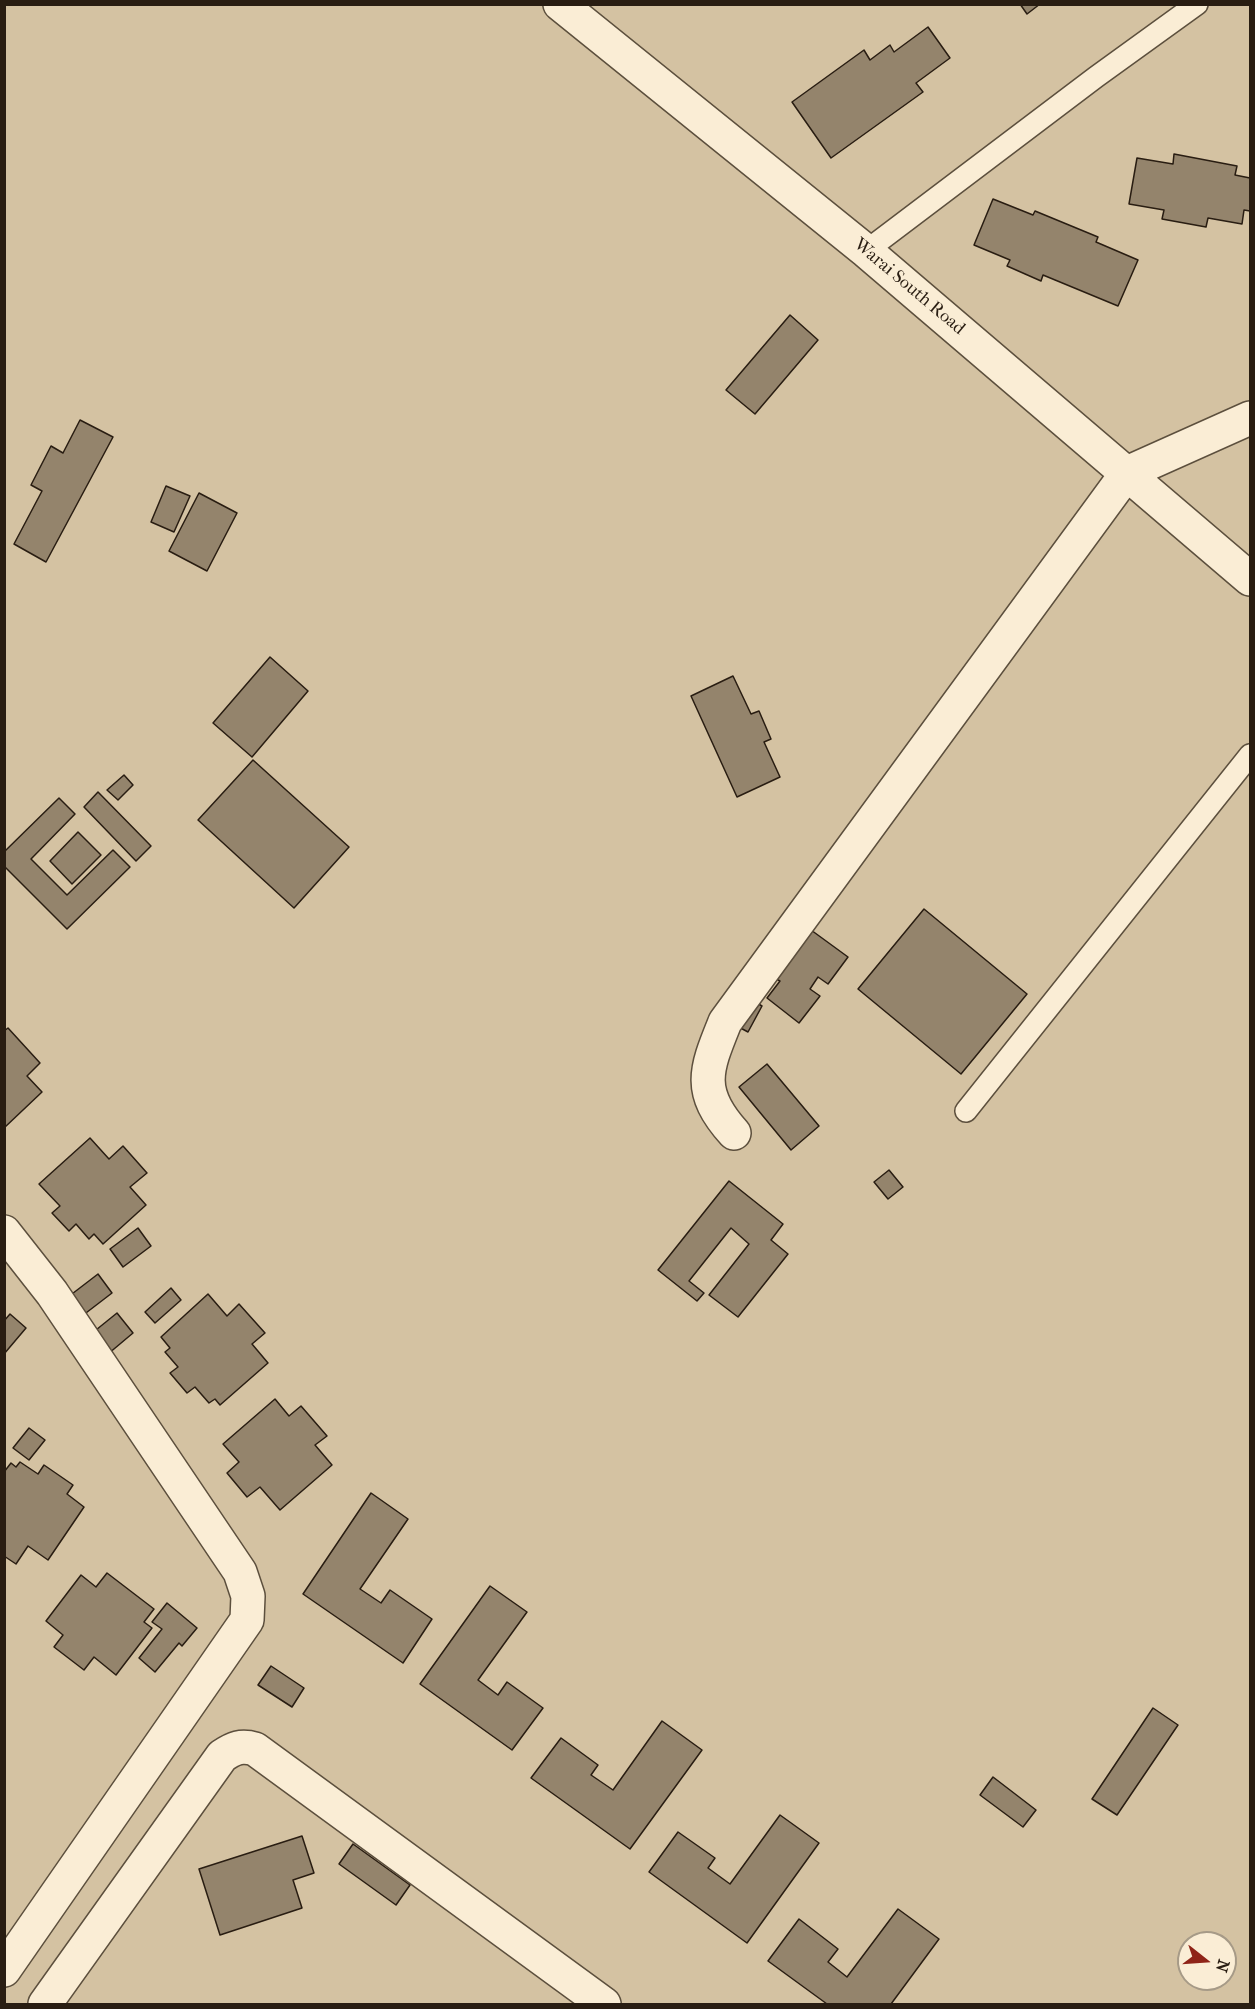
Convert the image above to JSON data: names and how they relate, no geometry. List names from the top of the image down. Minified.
{"streets":{"street":["Warai South Road"]},"north":"right"}
